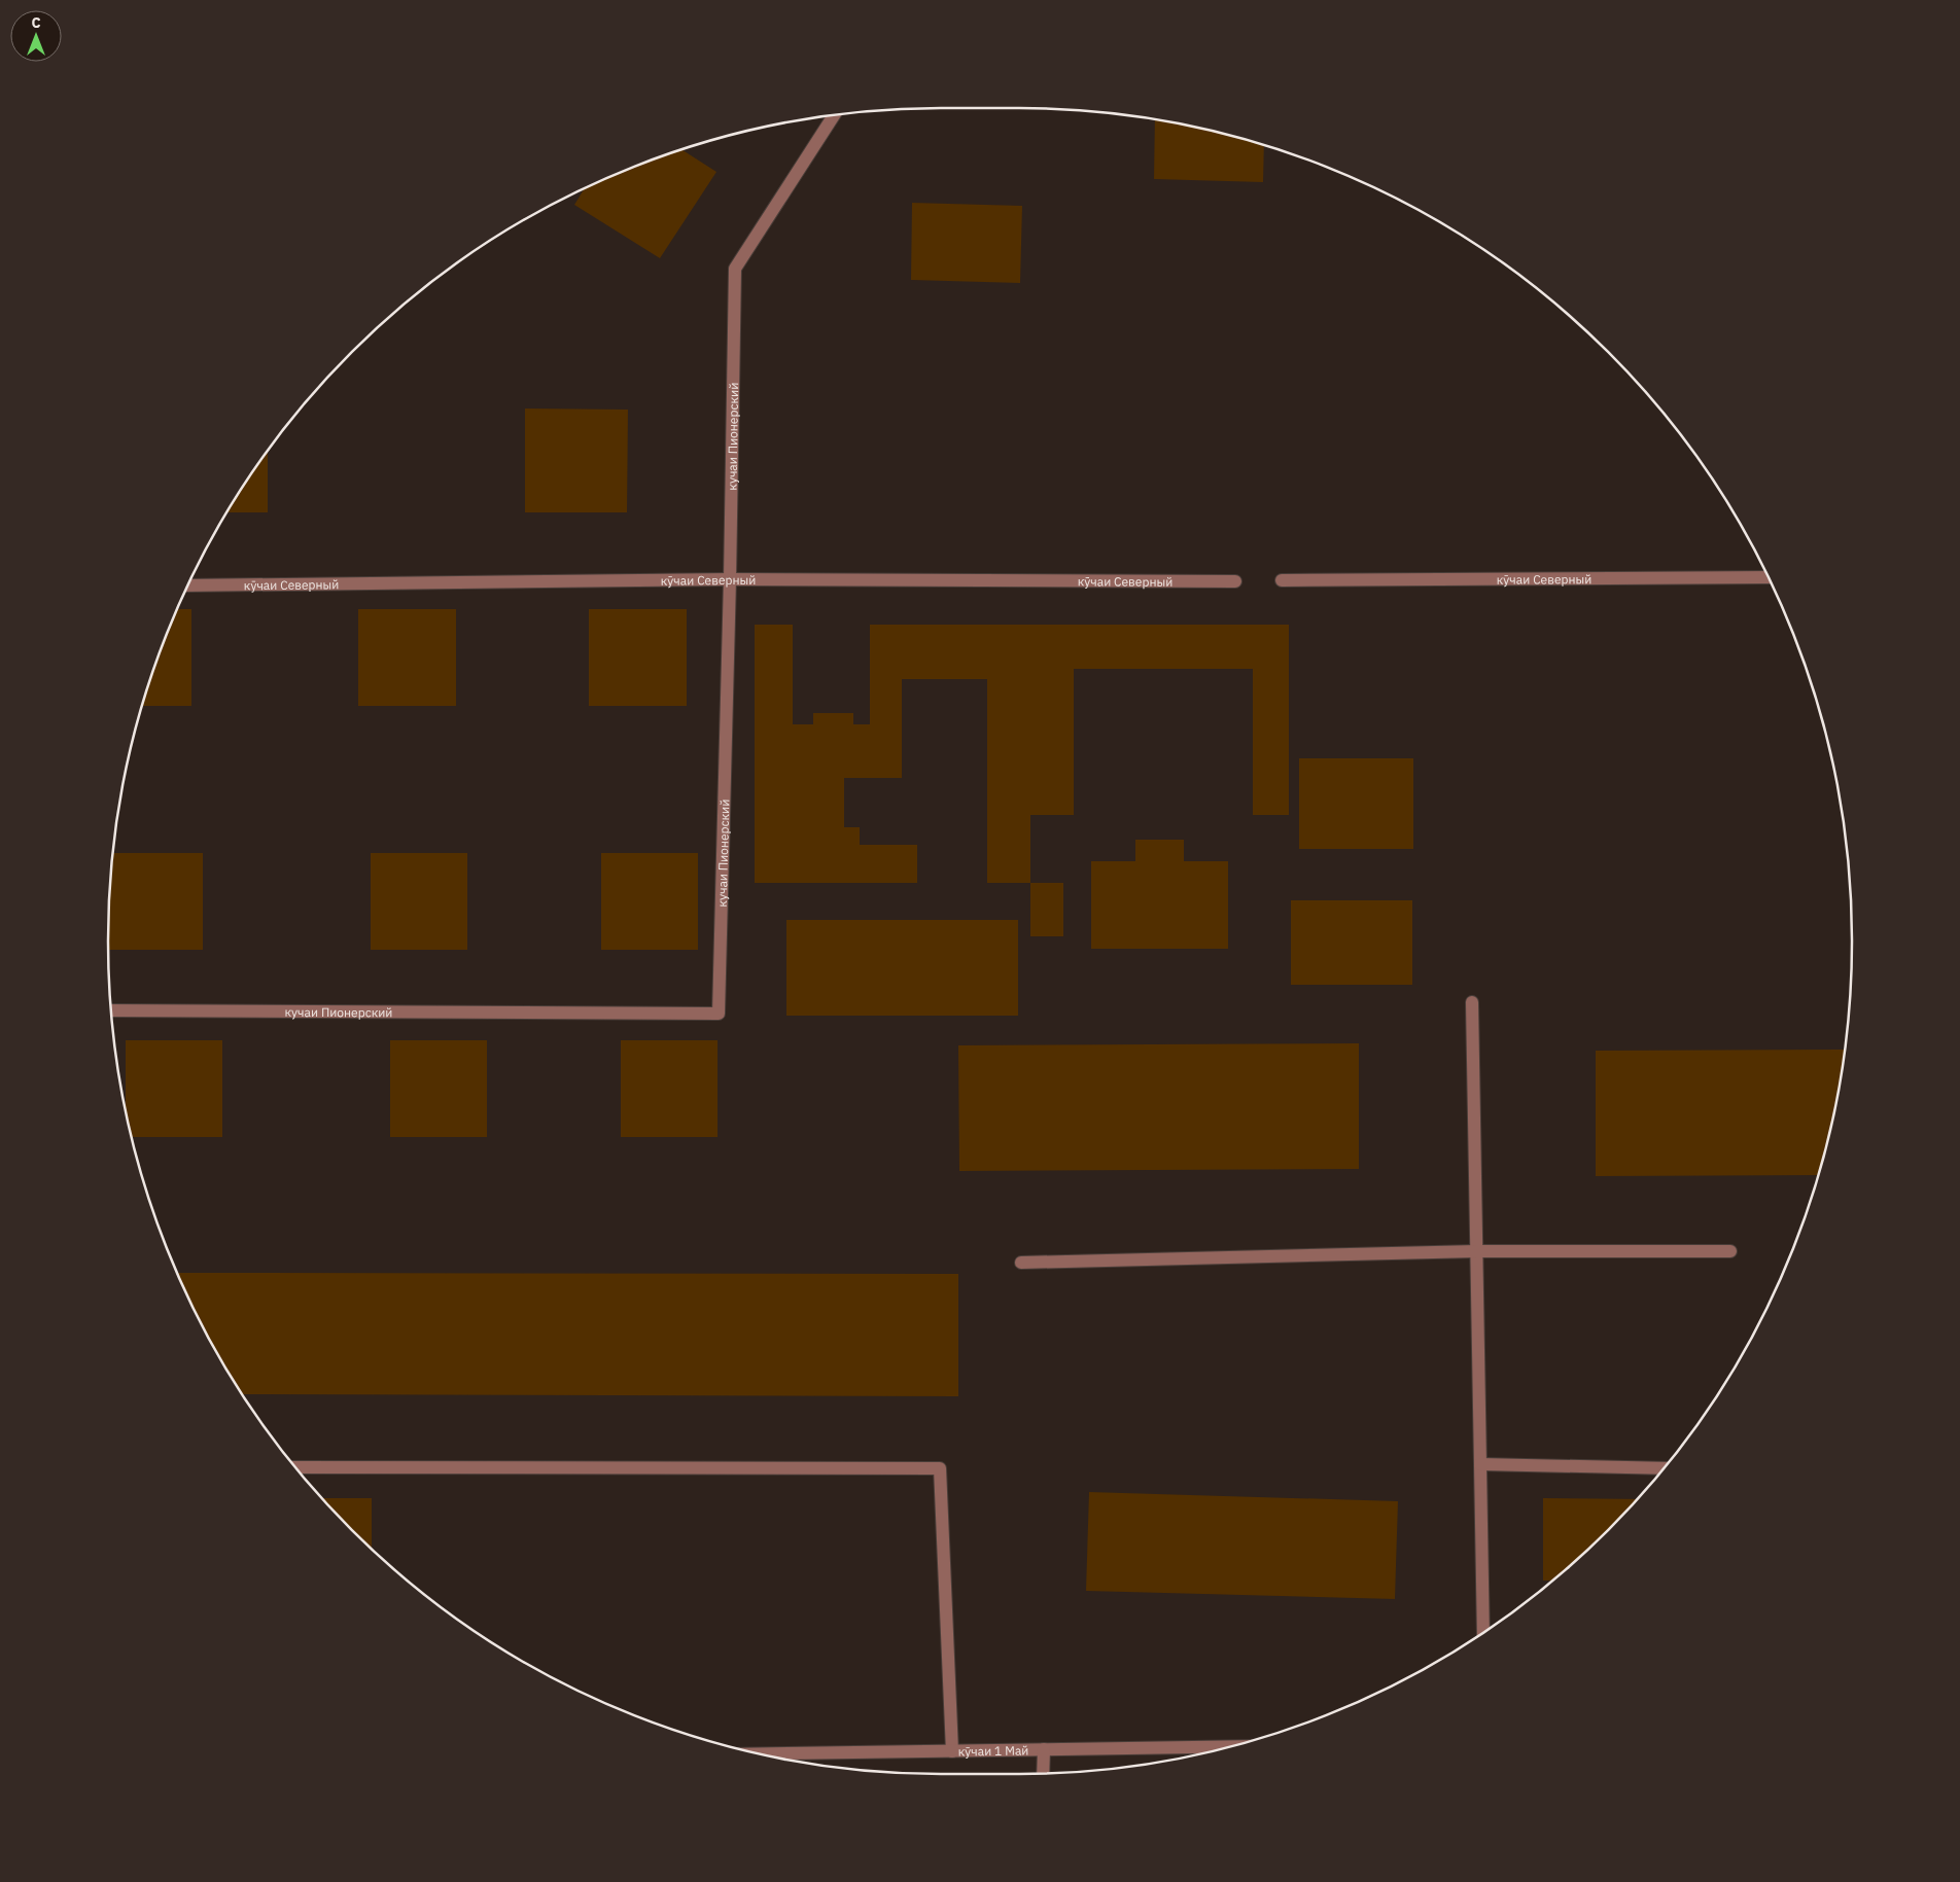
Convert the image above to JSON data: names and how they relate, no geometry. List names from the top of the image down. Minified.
{"streets":{"street":["кучаи Пионерский","кӯчаи Северный","кӯчаи 1 Май"]},"crossings":[["кучаи Пионерский","кӯчаи Северный"]],"north":"top"}
